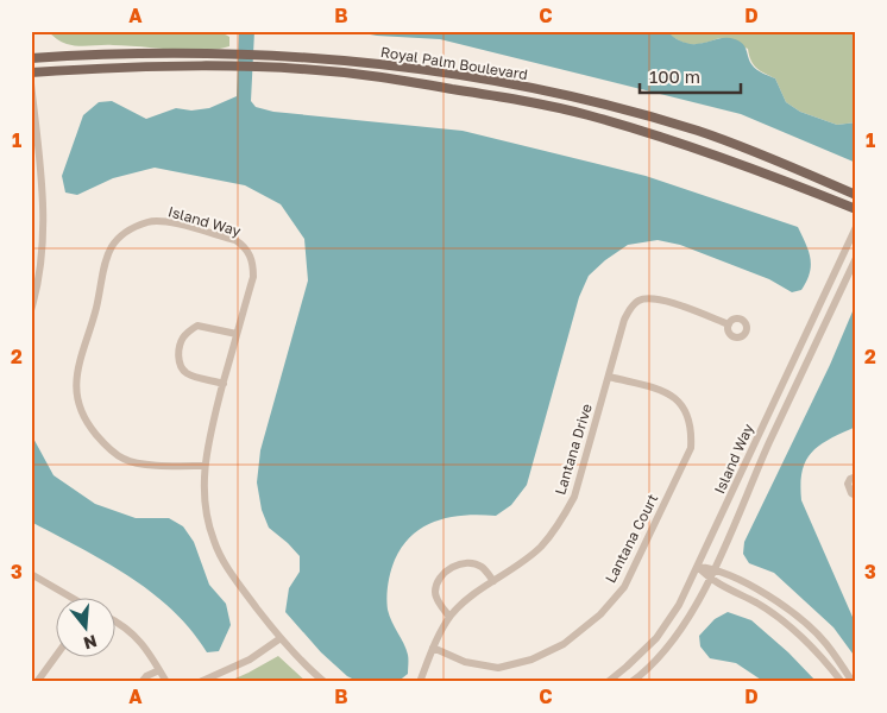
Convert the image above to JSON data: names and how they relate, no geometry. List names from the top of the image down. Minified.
{"streets":{"main road":["Royal Palm Boulevard"],"street":["Island Way","Lantana Drive","Lantana Court"]},"crossings":[["Lantana Drive","Lantana Court"]],"scale_bar":"100 m","north":"bottom","grid":{"columns":["A","B","C","D"],"rows":["1","2","3"]}}
